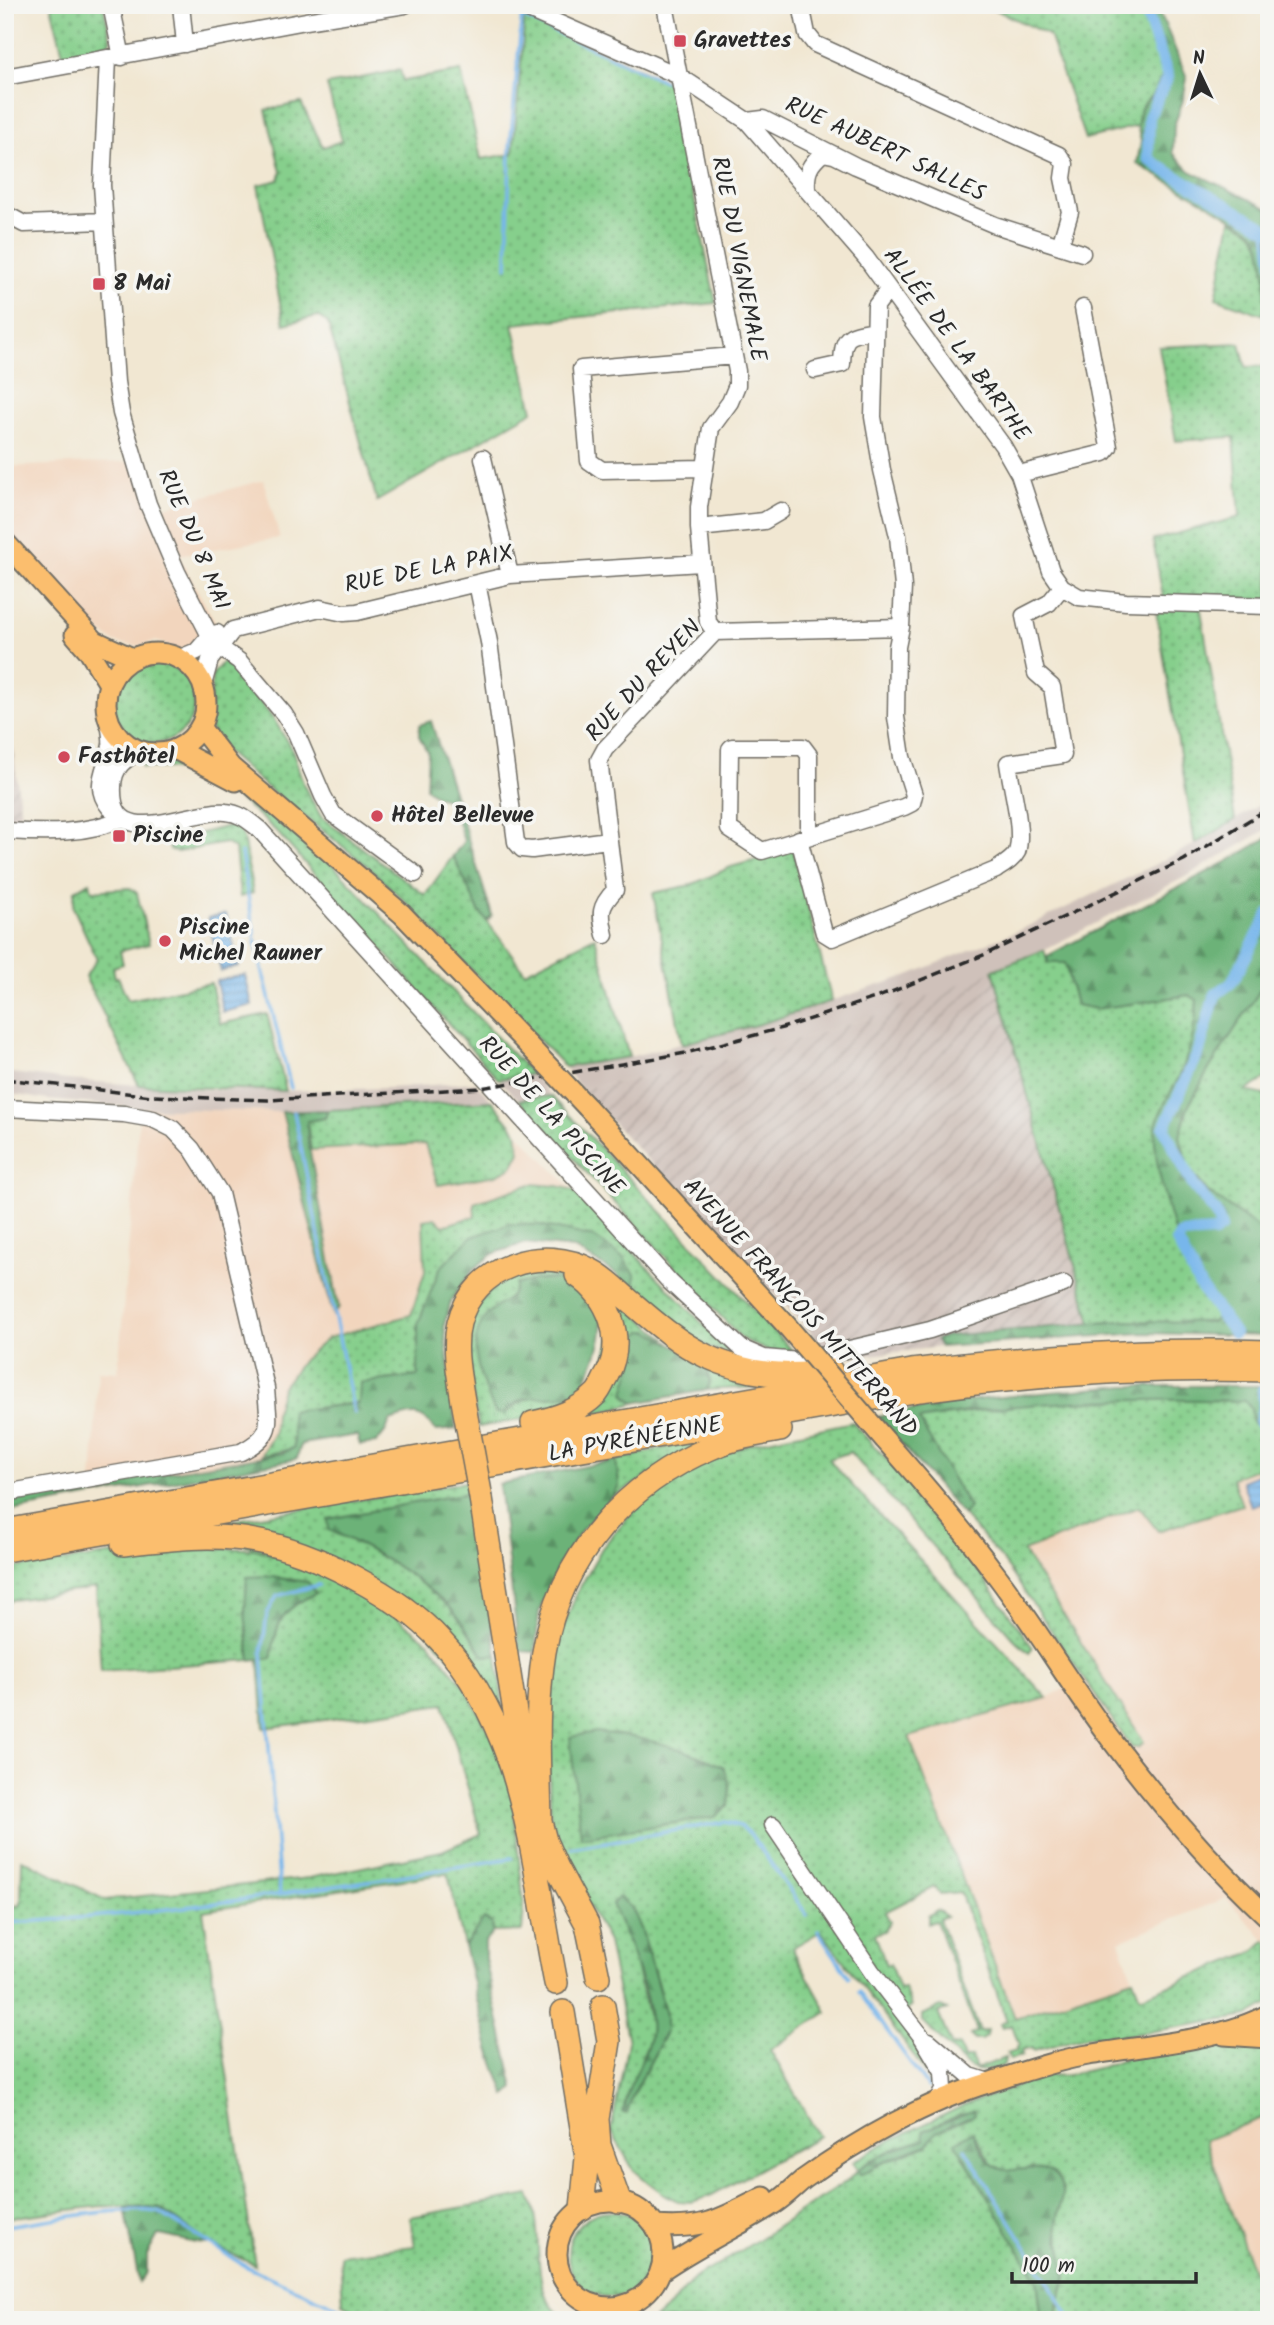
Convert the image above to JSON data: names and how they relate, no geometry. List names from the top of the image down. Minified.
{"streets":{"highway":["LA PYRÉNÉENNE"],"main road":["AVENUE FRANÇOIS MITTERRAND"],"street":["RUE AUBERT SALLES","RUE DU VIGNEMALE","ALLÉE DE LA BARTHE","RUE DU 8 MAI","RUE DE LA PAIX","RUE DU REYEN","RUE DE LA PISCINE"]},"crossings":[["RUE AUBERT SALLES","RUE DU VIGNEMALE"],["RUE AUBERT SALLES","ALLÉE DE LA BARTHE"],["RUE DU VIGNEMALE","RUE DE LA PAIX"],["RUE DU VIGNEMALE","RUE DU REYEN"],["RUE DU 8 MAI","RUE DE LA PAIX"]],"places":{"transit":["Gravettes","8 Mai","Piscine"],"other":["Fasthôtel","Hôtel Bellevue","Piscine Michel Rauner"]},"scale_bar":"100 m","north":"top"}
